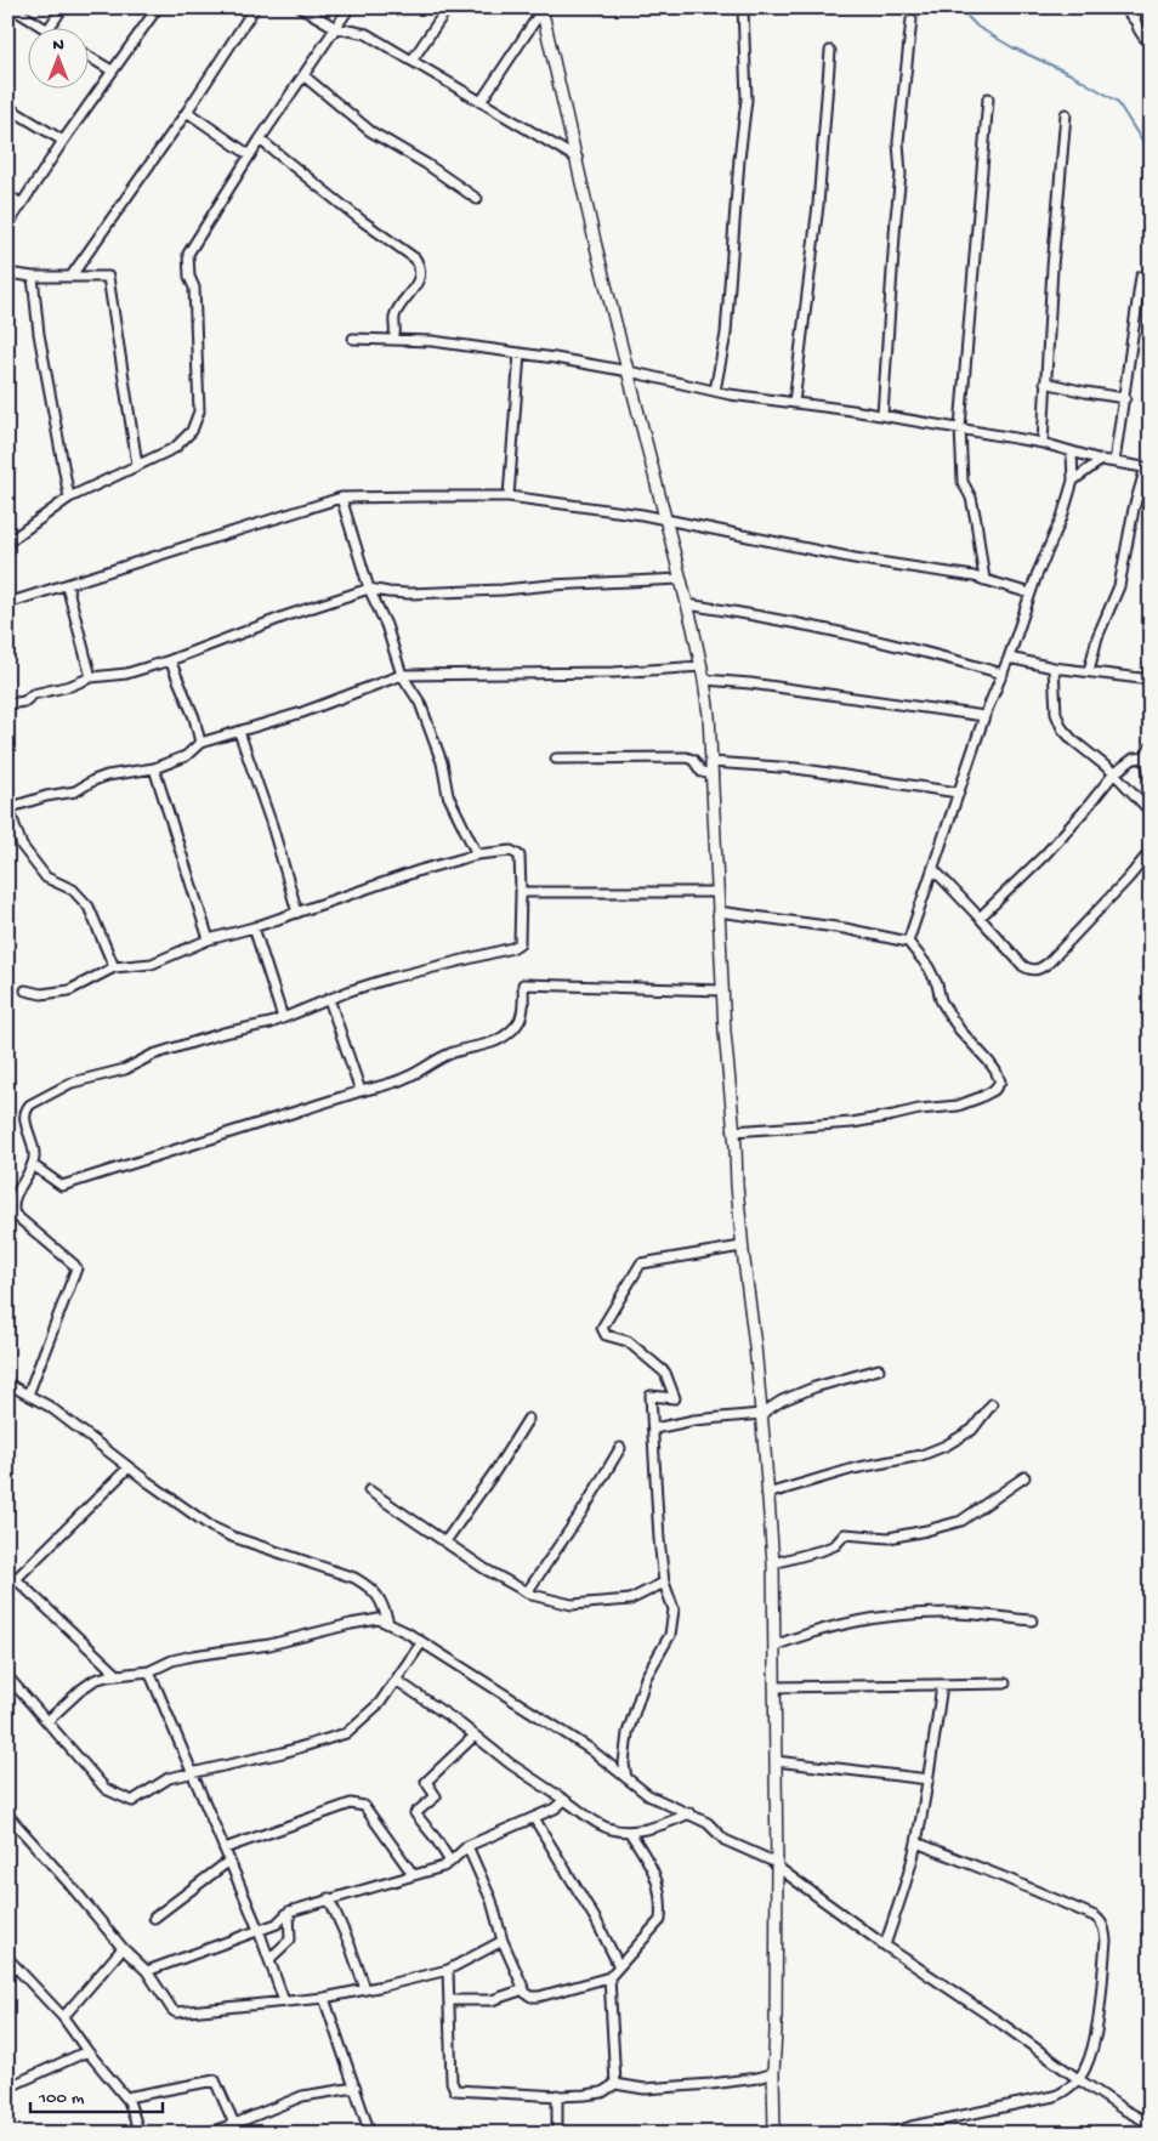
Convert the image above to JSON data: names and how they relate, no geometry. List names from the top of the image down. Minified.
{"scale_bar":"100 m","north":"top"}
